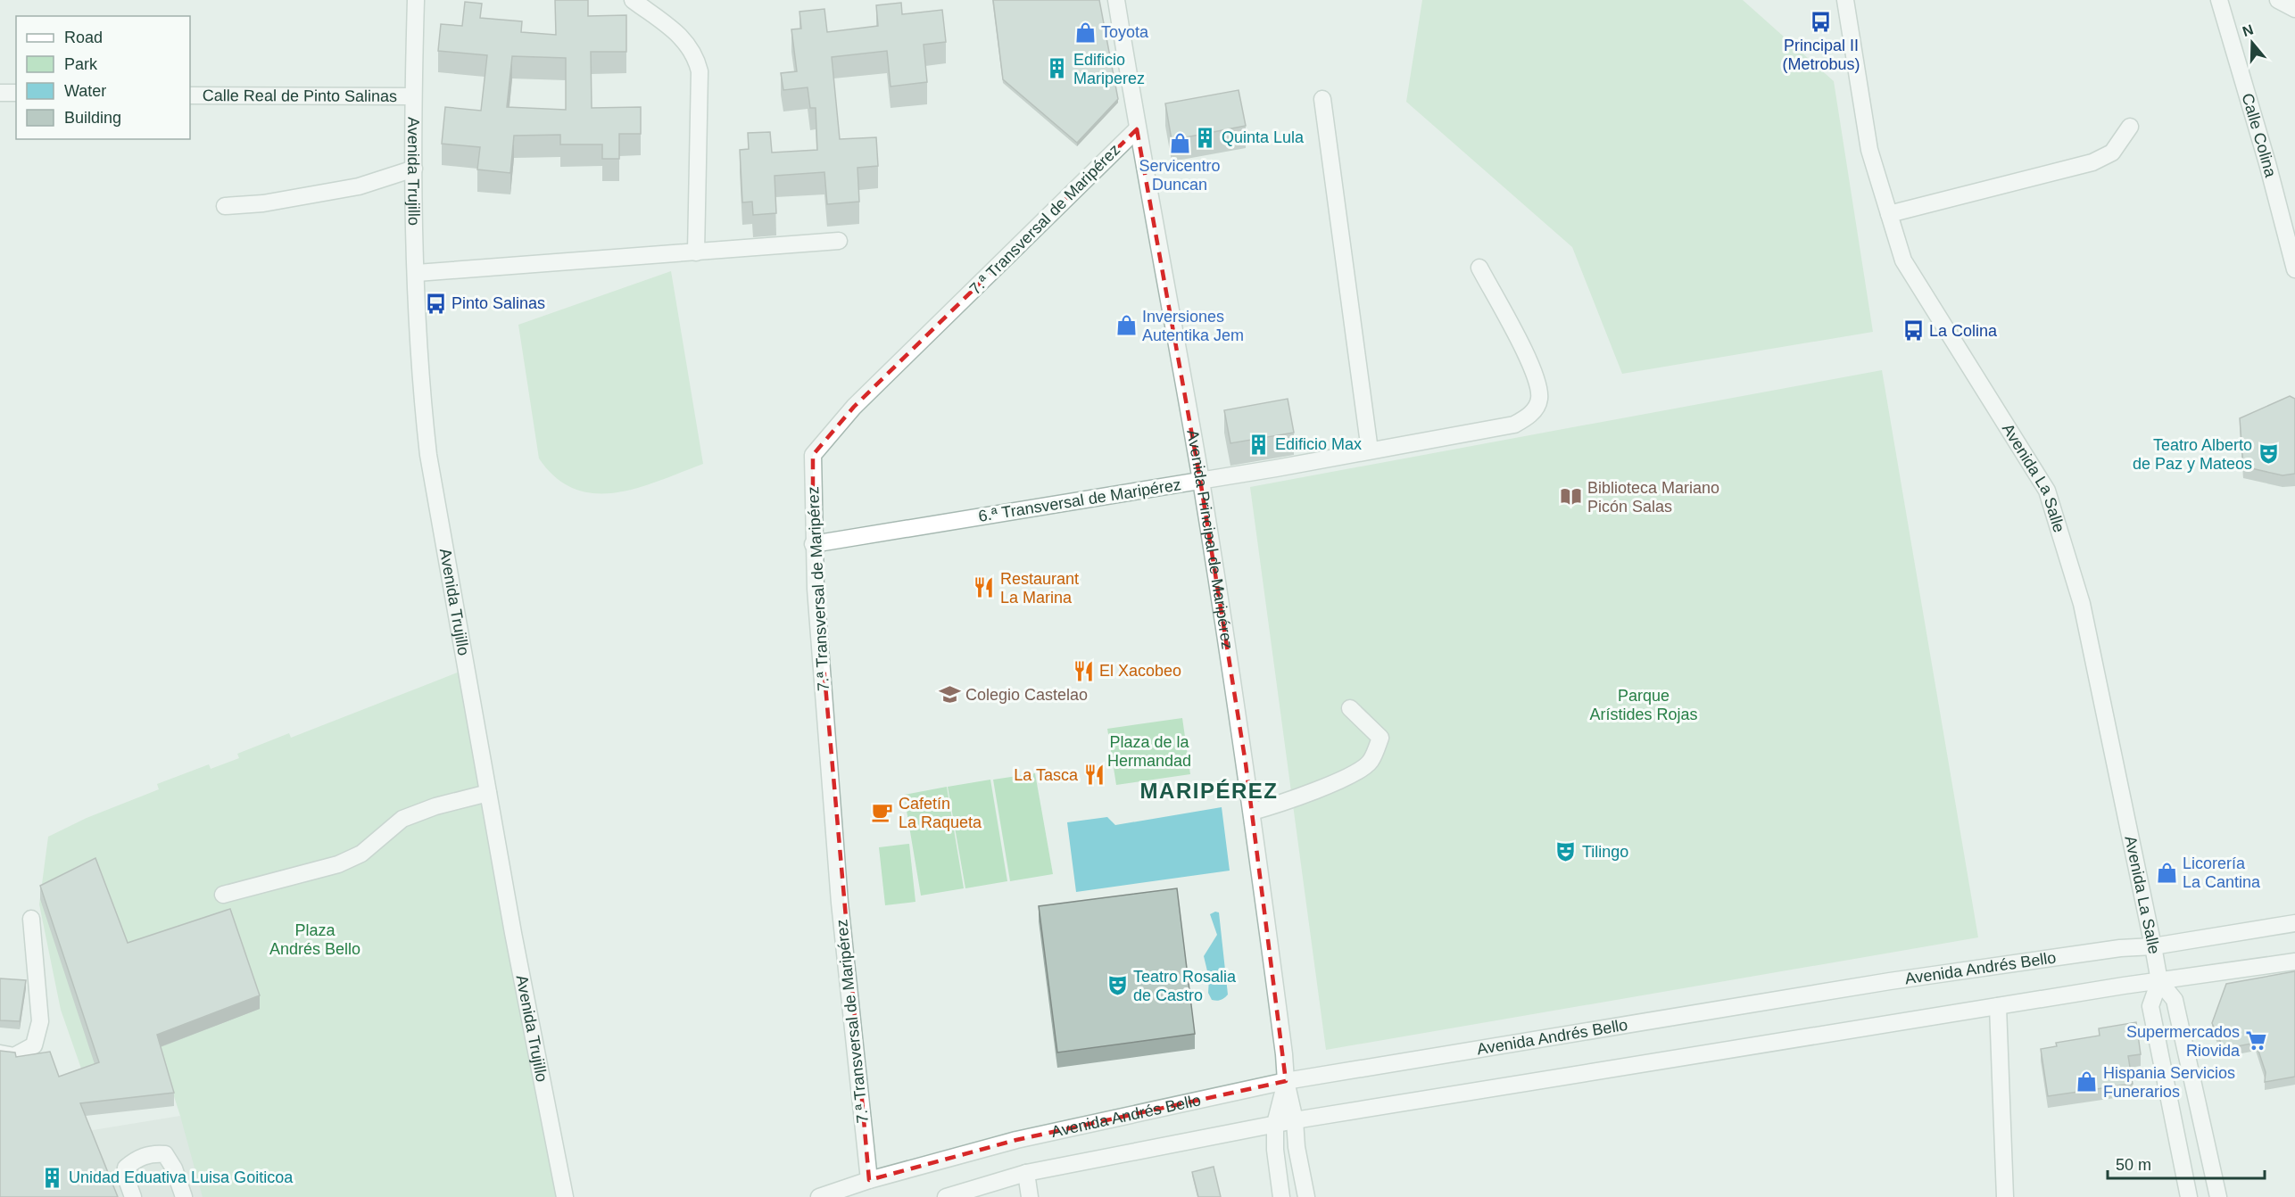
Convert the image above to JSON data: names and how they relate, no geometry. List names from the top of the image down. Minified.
{"streets":{"street":["Calle Real de Pinto Salinas","Calle Colina","Avenida Trujillo","7.ª Transversal de Maripérez","Avenida La Salle","6.ª Transversal de Maripérez","Avenida Principal de Maripérez","Avenida Andrés Bello"]},"crossings":[["Calle Real de Pinto Salinas","Avenida Trujillo"],["7.ª Transversal de Maripérez","6.ª Transversal de Maripérez"],["7.ª Transversal de Maripérez","Avenida Principal de Maripérez"],["7.ª Transversal de Maripérez","Avenida Andrés Bello"],["Avenida La Salle","Avenida Andrés Bello"],["6.ª Transversal de Maripérez","Avenida Principal de Maripérez"],["Avenida Principal de Maripérez","Avenida Andrés Bello"]],"districts":["MARIPÉREZ"],"parks":["Parque Arístides Rojas","Plaza de la Hermandad","Plaza Andrés Bello"],"places":{"bus stop":["Principal II (Metrobus)","Pinto Salinas","La Colina"],"shop":["Toyota","Servicentro Duncan","Inversiones Autentika Jem","Licorería La Cantina","Hispania Servicios Funerarios"],"building":["Edificio Mariperez","Quinta Lula","Edificio Max","Unidad Eduativa Luisa Goiticoa"],"theatre":["Teatro Alberto de Paz y Mateos","Tilingo","Teatro Rosalia de Castro"],"library":["Biblioteca Mariano Picón Salas"],"restaurant":["Restaurant La Marina","El Xacobeo","La Tasca"],"school or university":["Colegio Castelao"],"cafe":["Cafetín La Raqueta"],"supermarket":["Supermercados Riovida"]},"legend":["Road","Park","Water","Building"],"scale_bar":"50 m","north":"top"}
